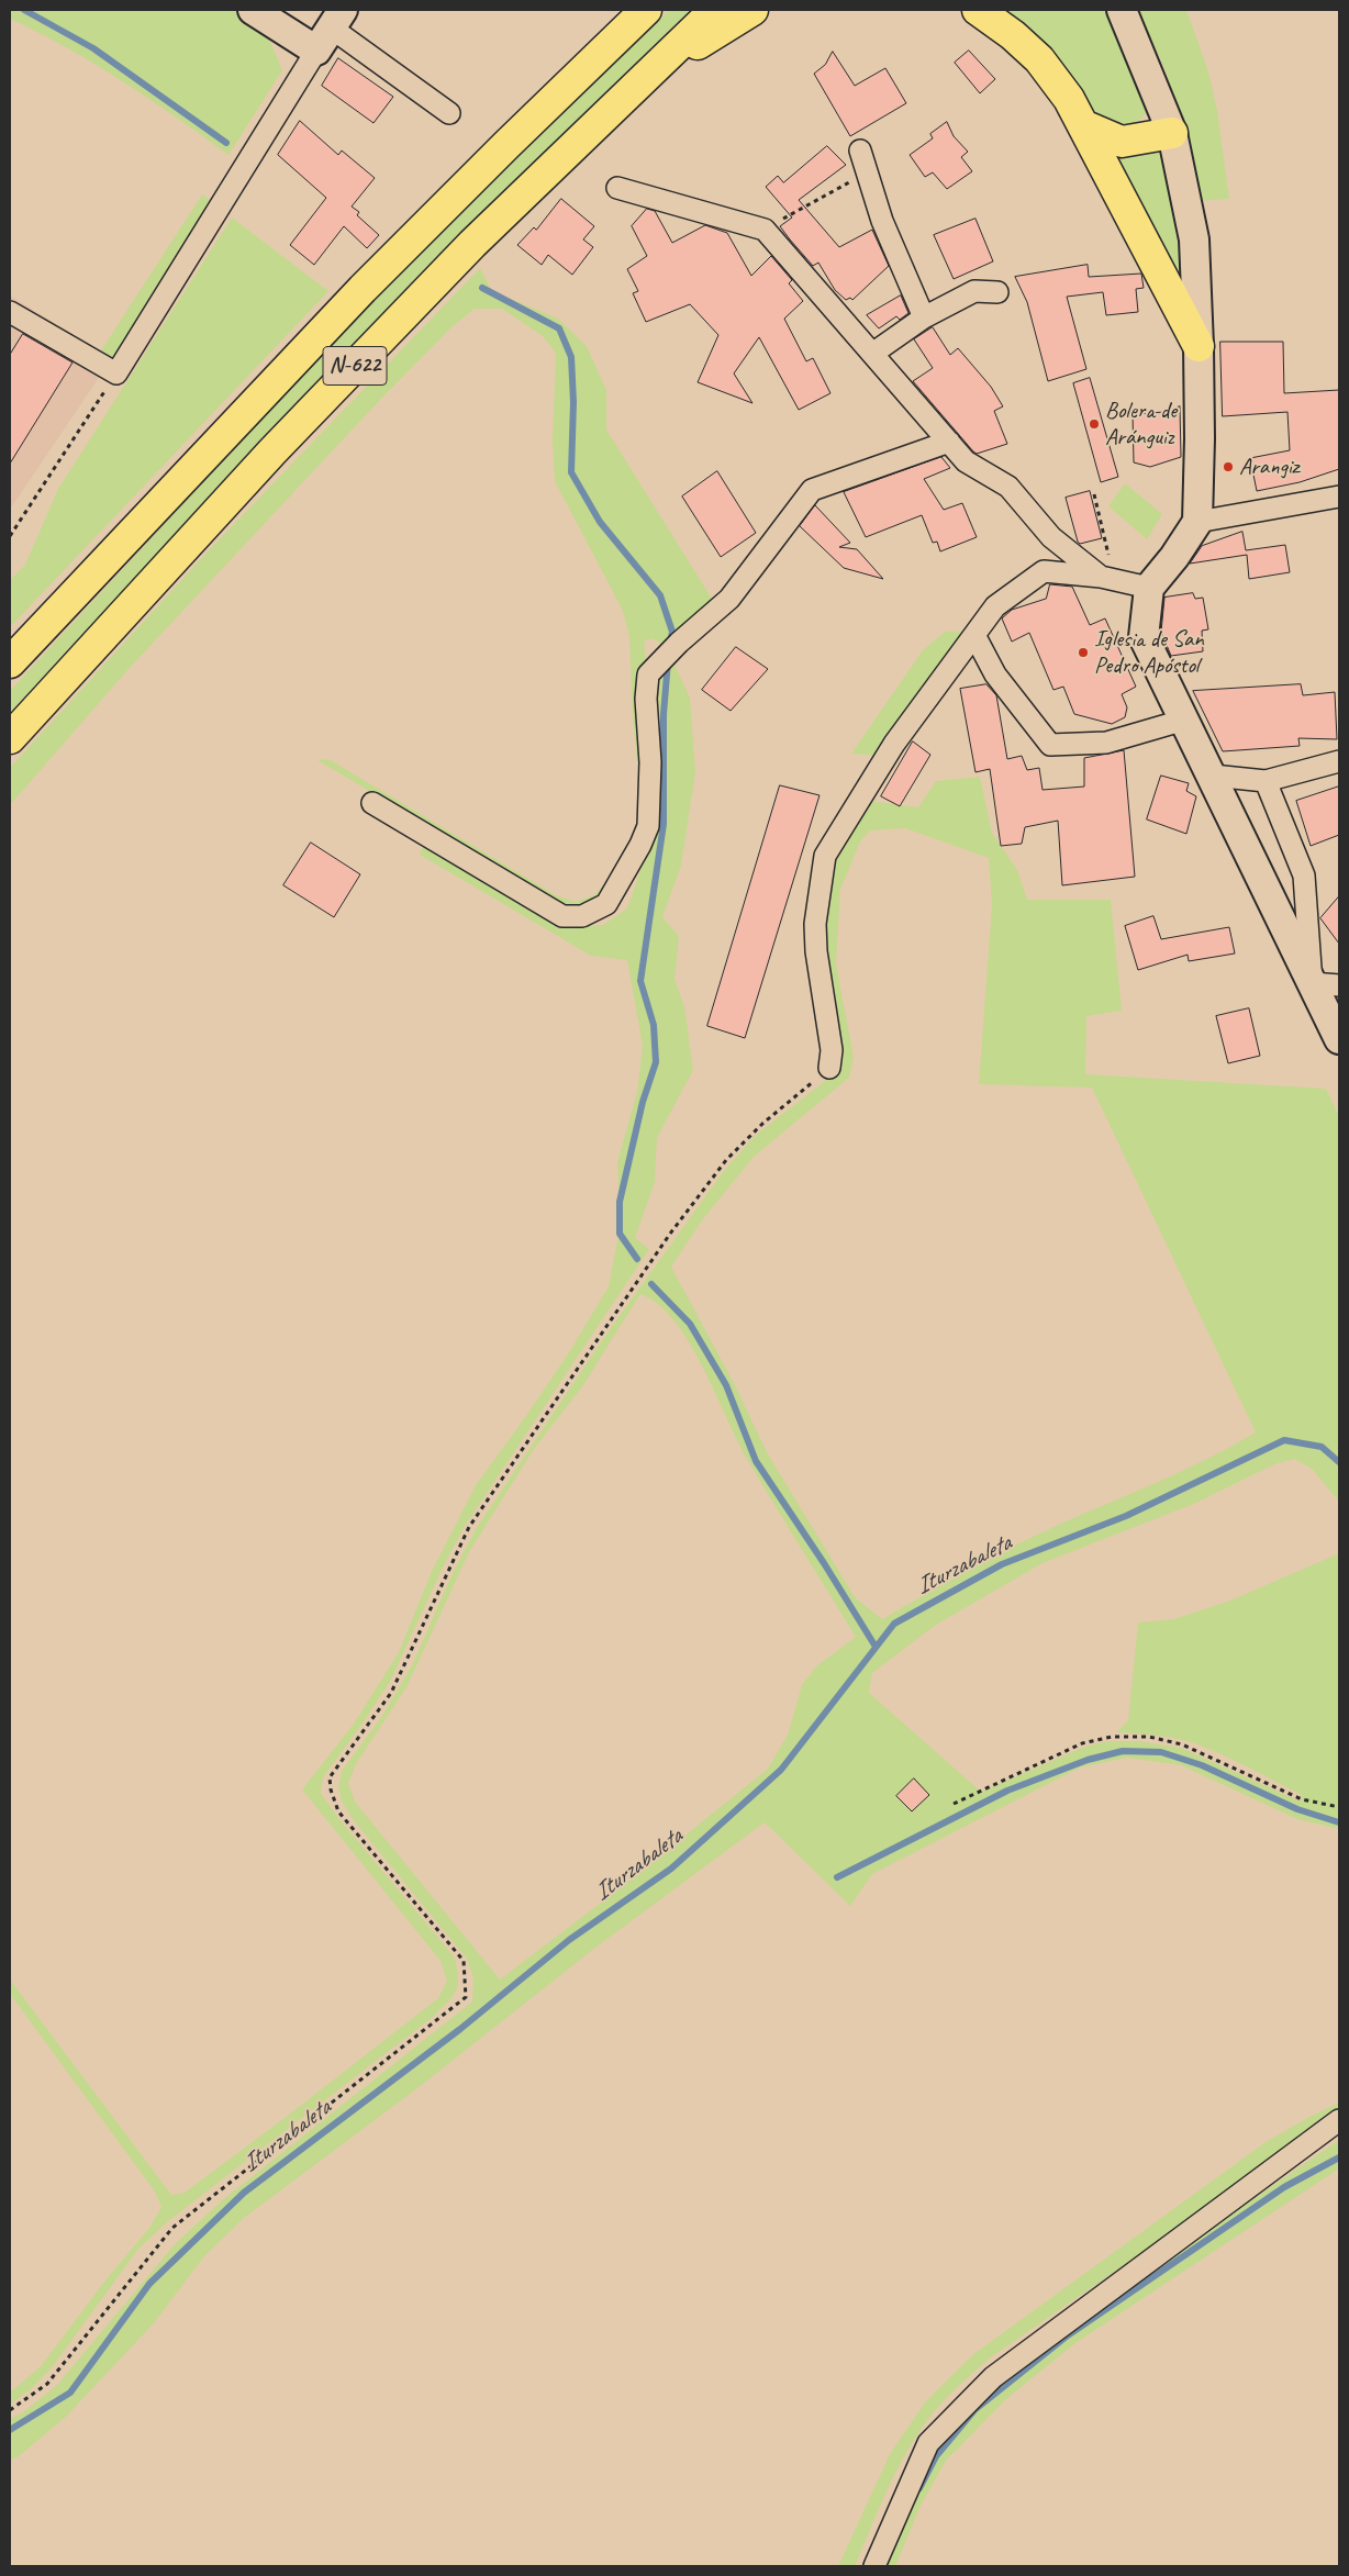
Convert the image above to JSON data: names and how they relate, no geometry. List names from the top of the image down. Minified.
{"streets":{"highway":["N-622"]},"water":["Iturzabaleta"],"places":["Bolera de Aránguiz","Arangiz","Iglesia de San Pedro Apóstol"]}
